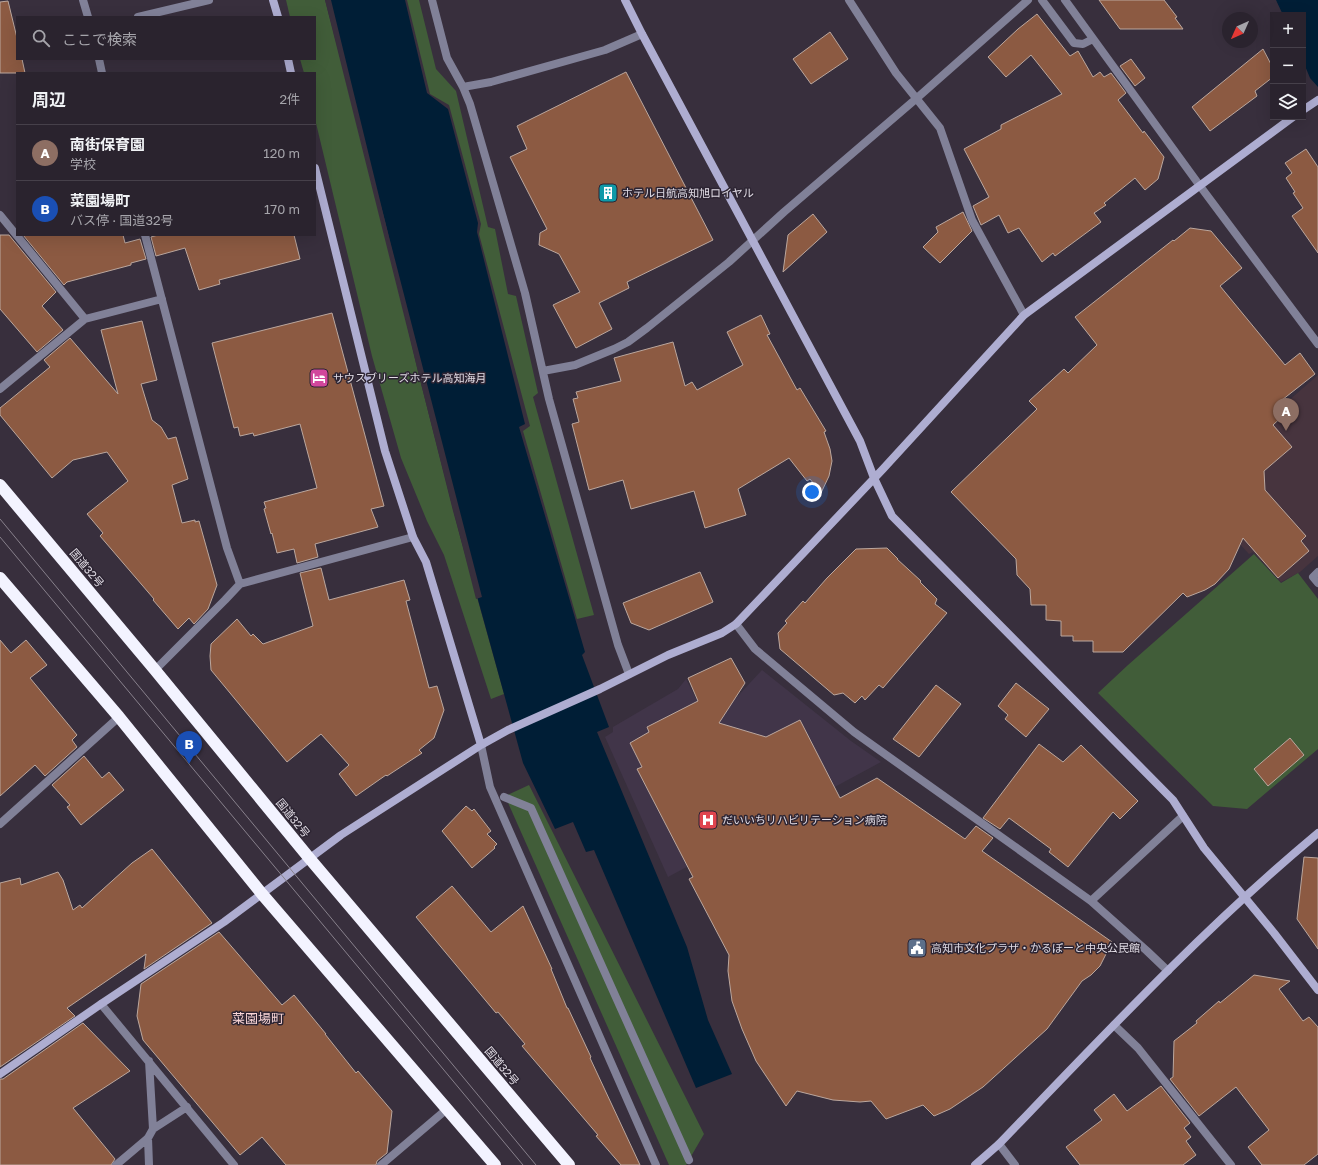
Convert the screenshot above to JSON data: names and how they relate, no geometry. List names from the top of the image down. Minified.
{"streets":{"highway":["国道32号"]},"districts":["菜園場町"],"places":{"building":["ホテル日航高知旭ロイヤル"],"hotel":["サウスブリーズホテル高知海月"],"hospital":["だいいちリハビリテーション病院"],"public building":["高知市文化プラザ・かるぽーと中央公民館"]},"north":"bottom left","page":{"map_buttons":["+","−"],"search":"ここで検索","heading":["周辺","2件"],"list":[{"mark":"A","name":"南街保育園","note":"学校","value":"120 m"},{"mark":"B","name":"菜園場町","note":"バス停 · 国道32号","value":"170 m"}],"pins":["A","B"]}}
